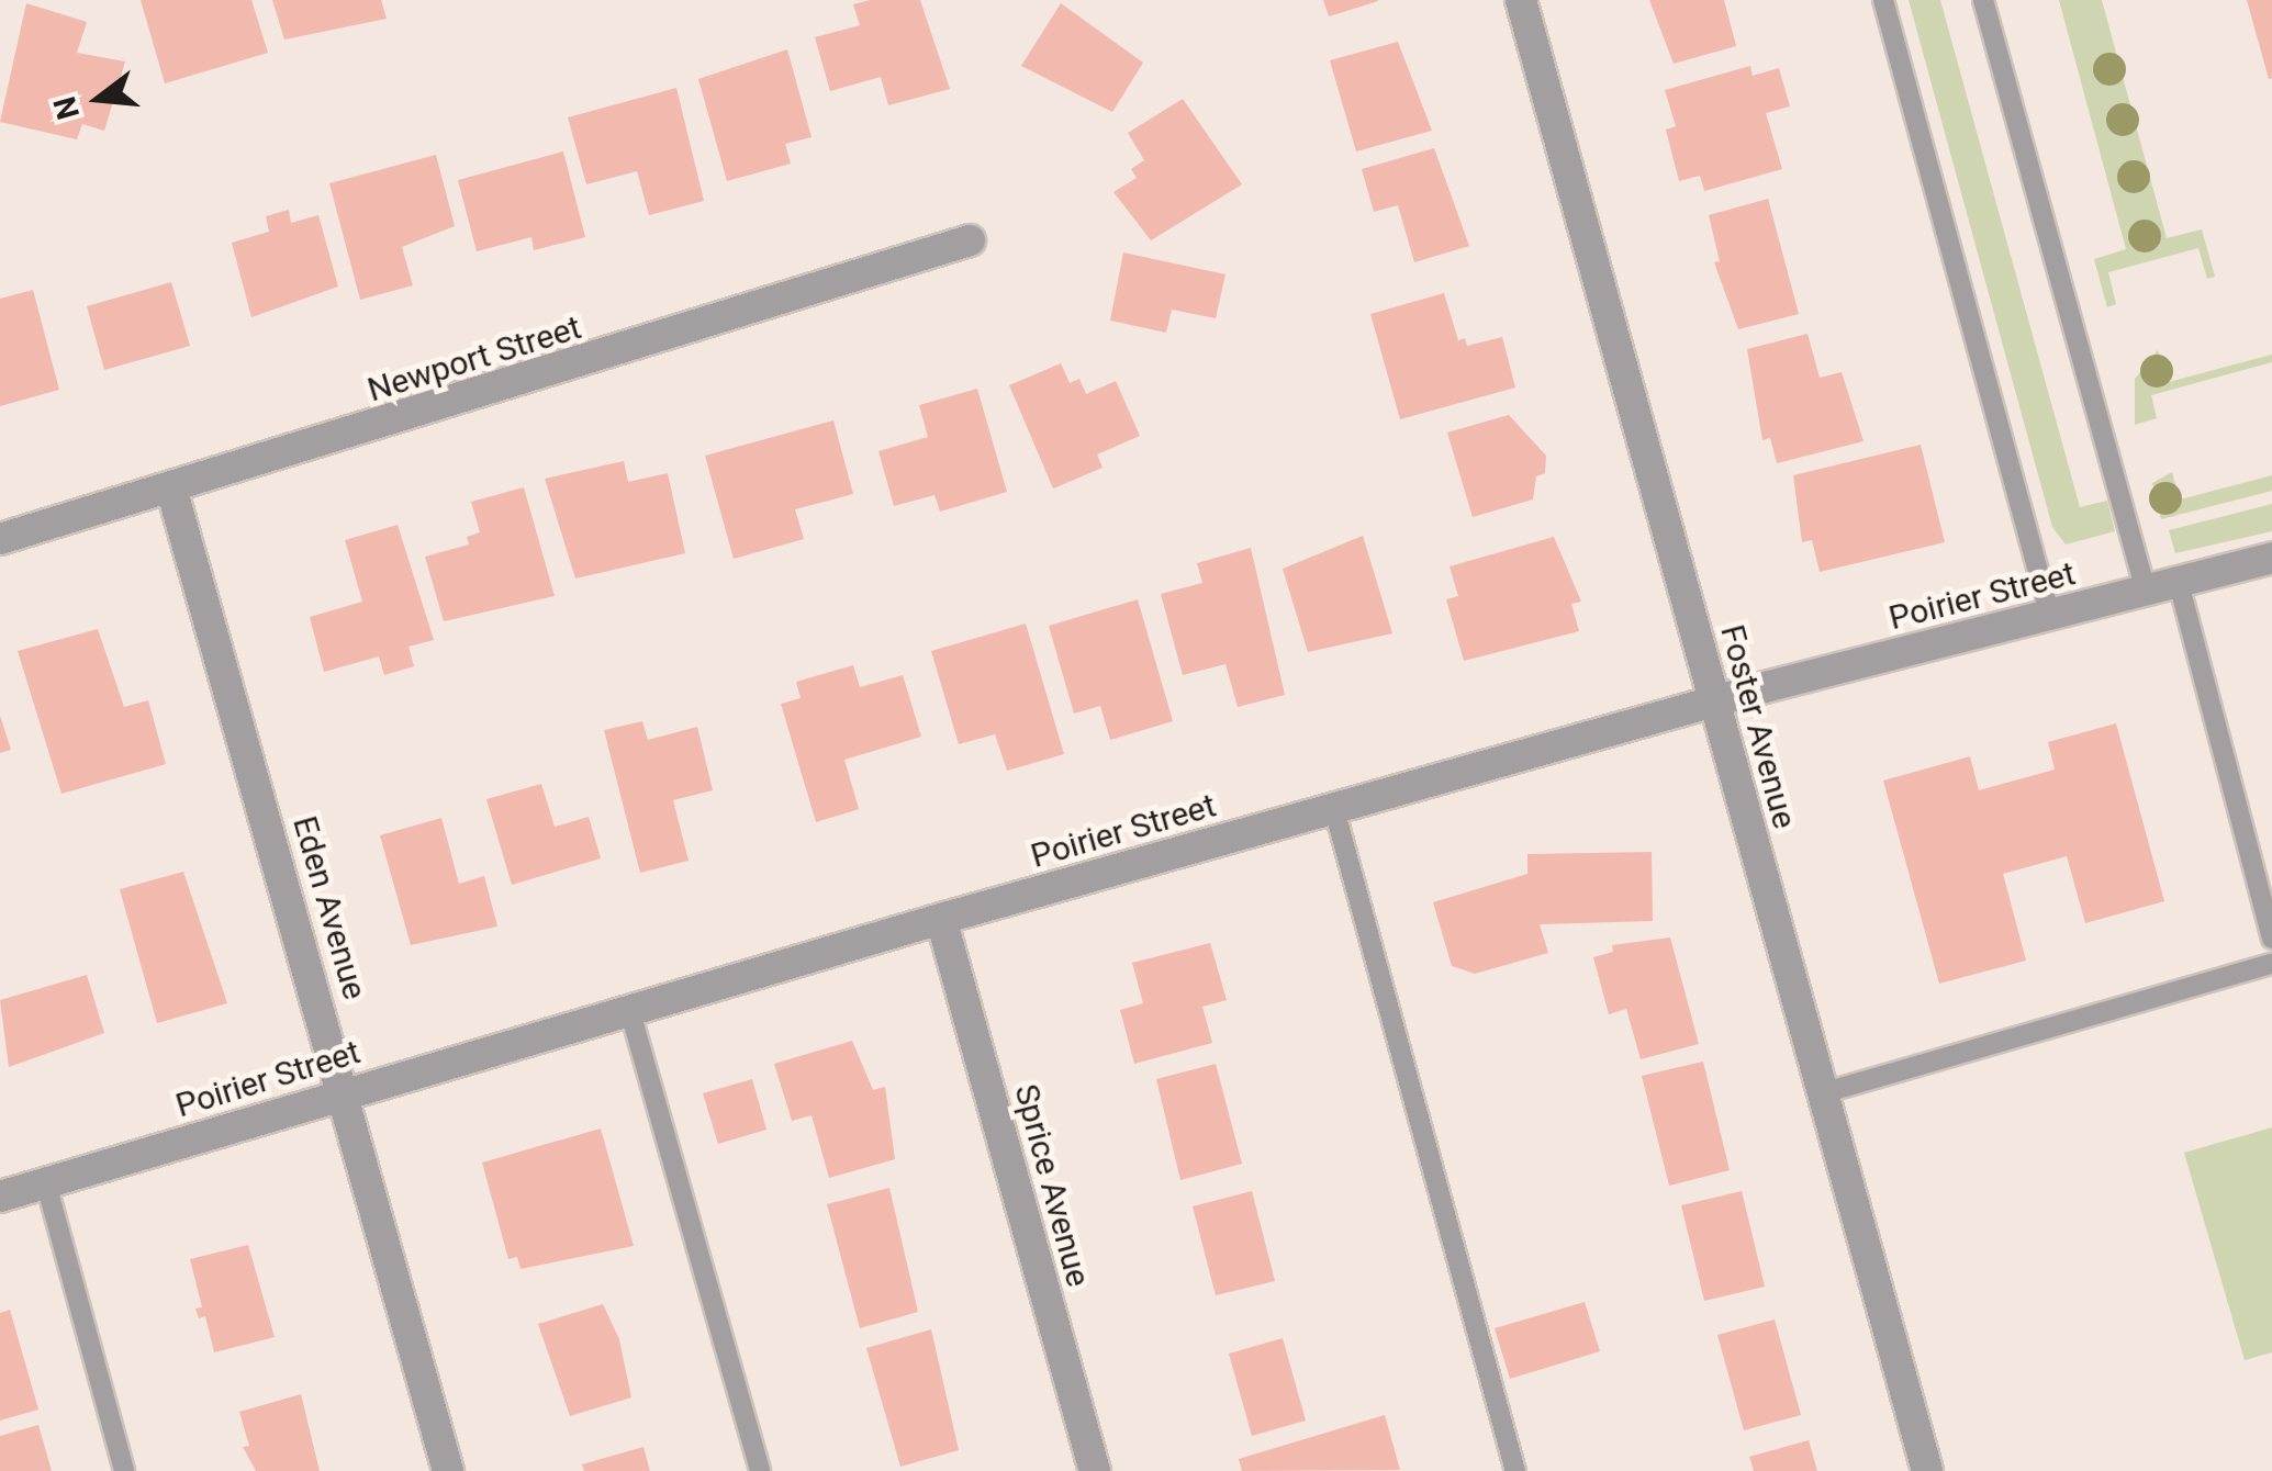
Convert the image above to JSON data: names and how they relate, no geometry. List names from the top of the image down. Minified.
{"streets":{"street":["Newport Street","Poirier Street","Foster Avenue","Eden Avenue","Sprice Avenue"]},"crossings":[["Newport Street","Eden Avenue"],["Poirier Street","Foster Avenue"],["Poirier Street","Eden Avenue"],["Poirier Street","Sprice Avenue"]],"north":"left"}
